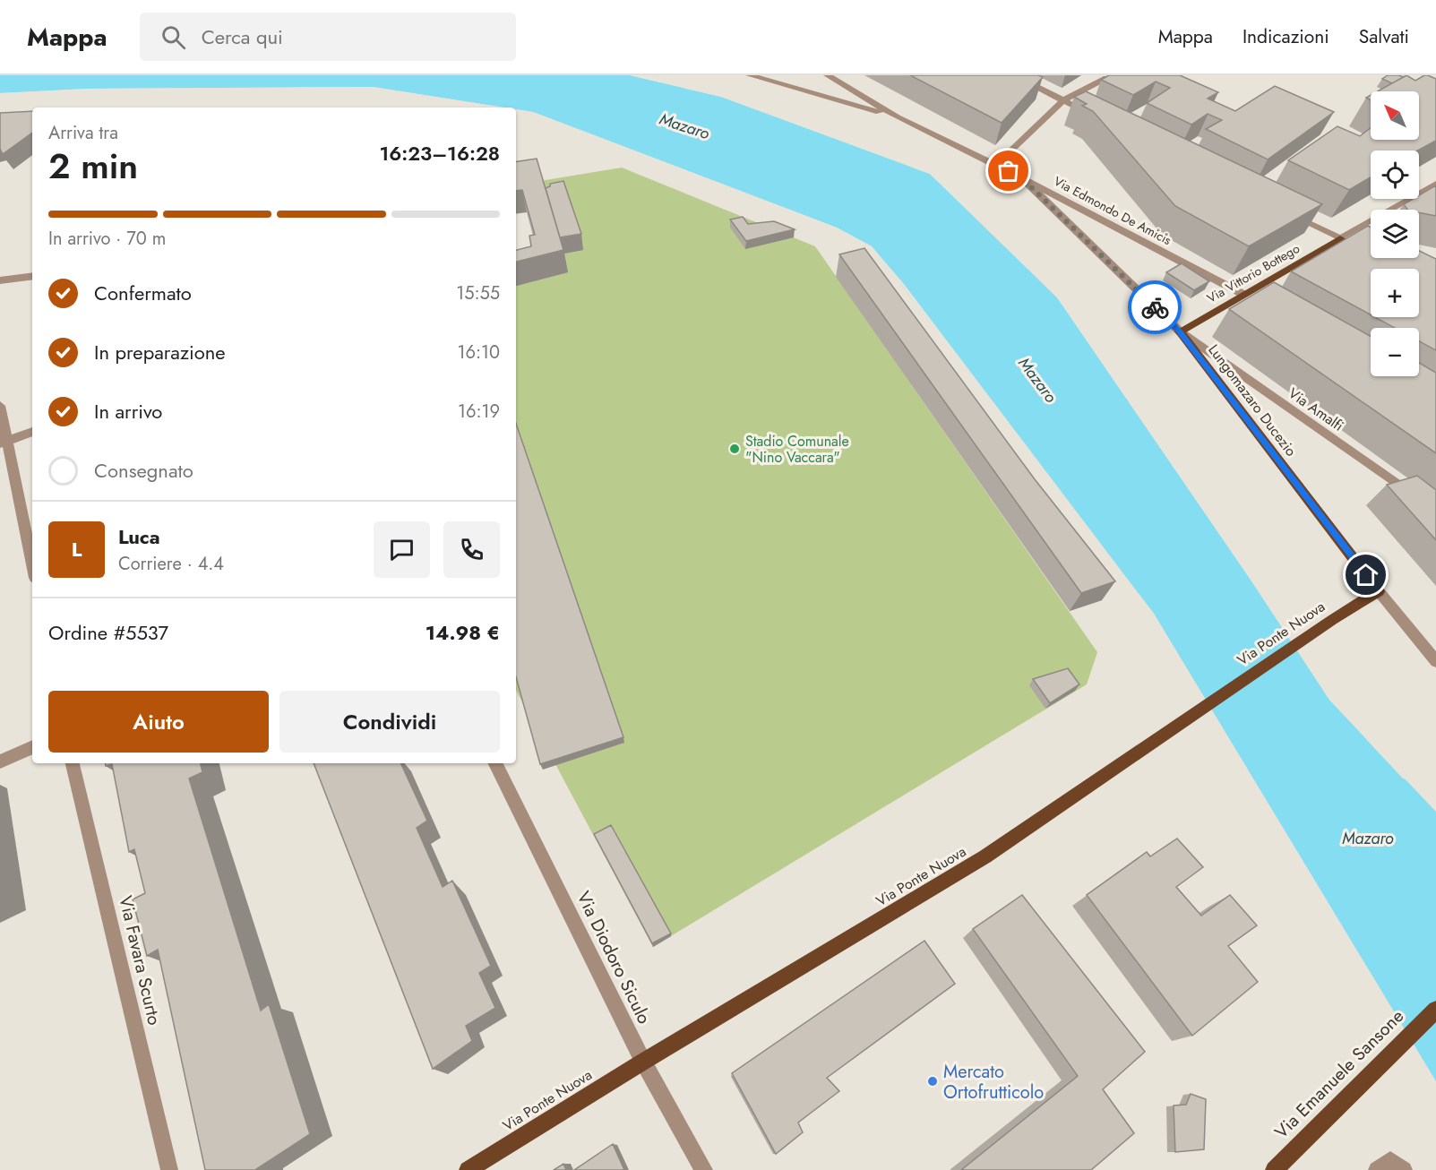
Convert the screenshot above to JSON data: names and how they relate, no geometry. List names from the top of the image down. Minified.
{"streets":{"main road":["Via Vittorio Bottego","Lungomazaro Ducezio","Via Ponte Nuova","Via Emanuele Sansone"],"street":["Via Edmondo De Amicis","Via Amalfi","Via Diodoro Siculo","Via Favara Scurto"]},"crossings":[["Via Edmondo De Amicis","Via Vittorio Bottego"],["Via Edmondo De Amicis","Lungomazaro Ducezio"],["Via Vittorio Bottego","Lungomazaro Ducezio"],["Via Vittorio Bottego","Via Amalfi"],["Lungomazaro Ducezio","Via Amalfi"],["Lungomazaro Ducezio","Via Ponte Nuova"],["Via Ponte Nuova","Via Diodoro Siculo"]],"water":["Mazaro"],"places":["Stadio Comunale \"Nino Vaccara\"","Mercato Ortofrutticolo"],"north":"top left","page":{"header":"Mappa","search":"Cerca qui","nav":["Mappa","Indicazioni","Salvati"],"map_buttons":["+","−"],"heading":["2 min","Arriva tra","16:23–16:28"],"panel":["Luca","Corriere · 4.4","Ordine #5537","14.98 €"],"bar":"In arrivo · 70 m","list":[["Confermato","15:55"],["In preparazione","16:10"],["In arrivo","16:19"],"Consegnato"],"round":"L","buttons":["Aiuto","Condividi"]}}
